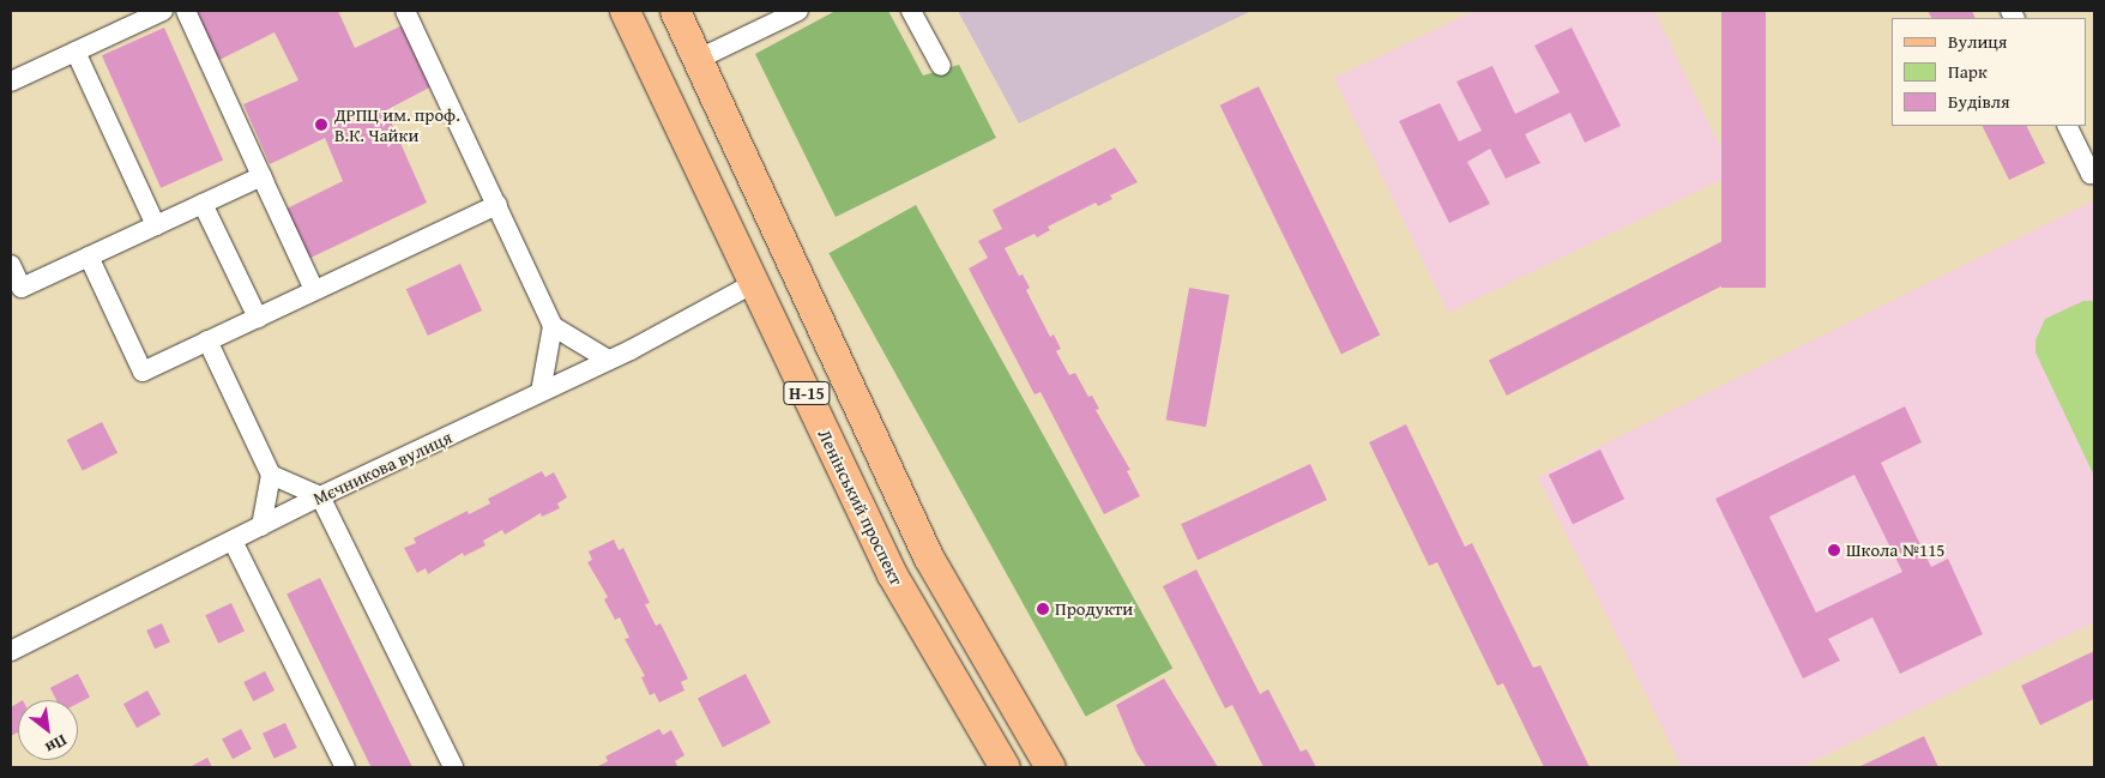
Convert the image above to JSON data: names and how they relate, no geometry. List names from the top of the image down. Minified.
{"streets":{"main road":["Н-15","Ленінський проспект"],"street":["Мєчникова вулиця"]},"crossings":[["Мєчникова вулиця","Ленінський проспект"]],"places":["ДРПЦ им. проф. В.К. Чайки","Школа №115","Продукти"],"legend":["Вулиця","Парк","Будівля"],"north":"bottom right"}
